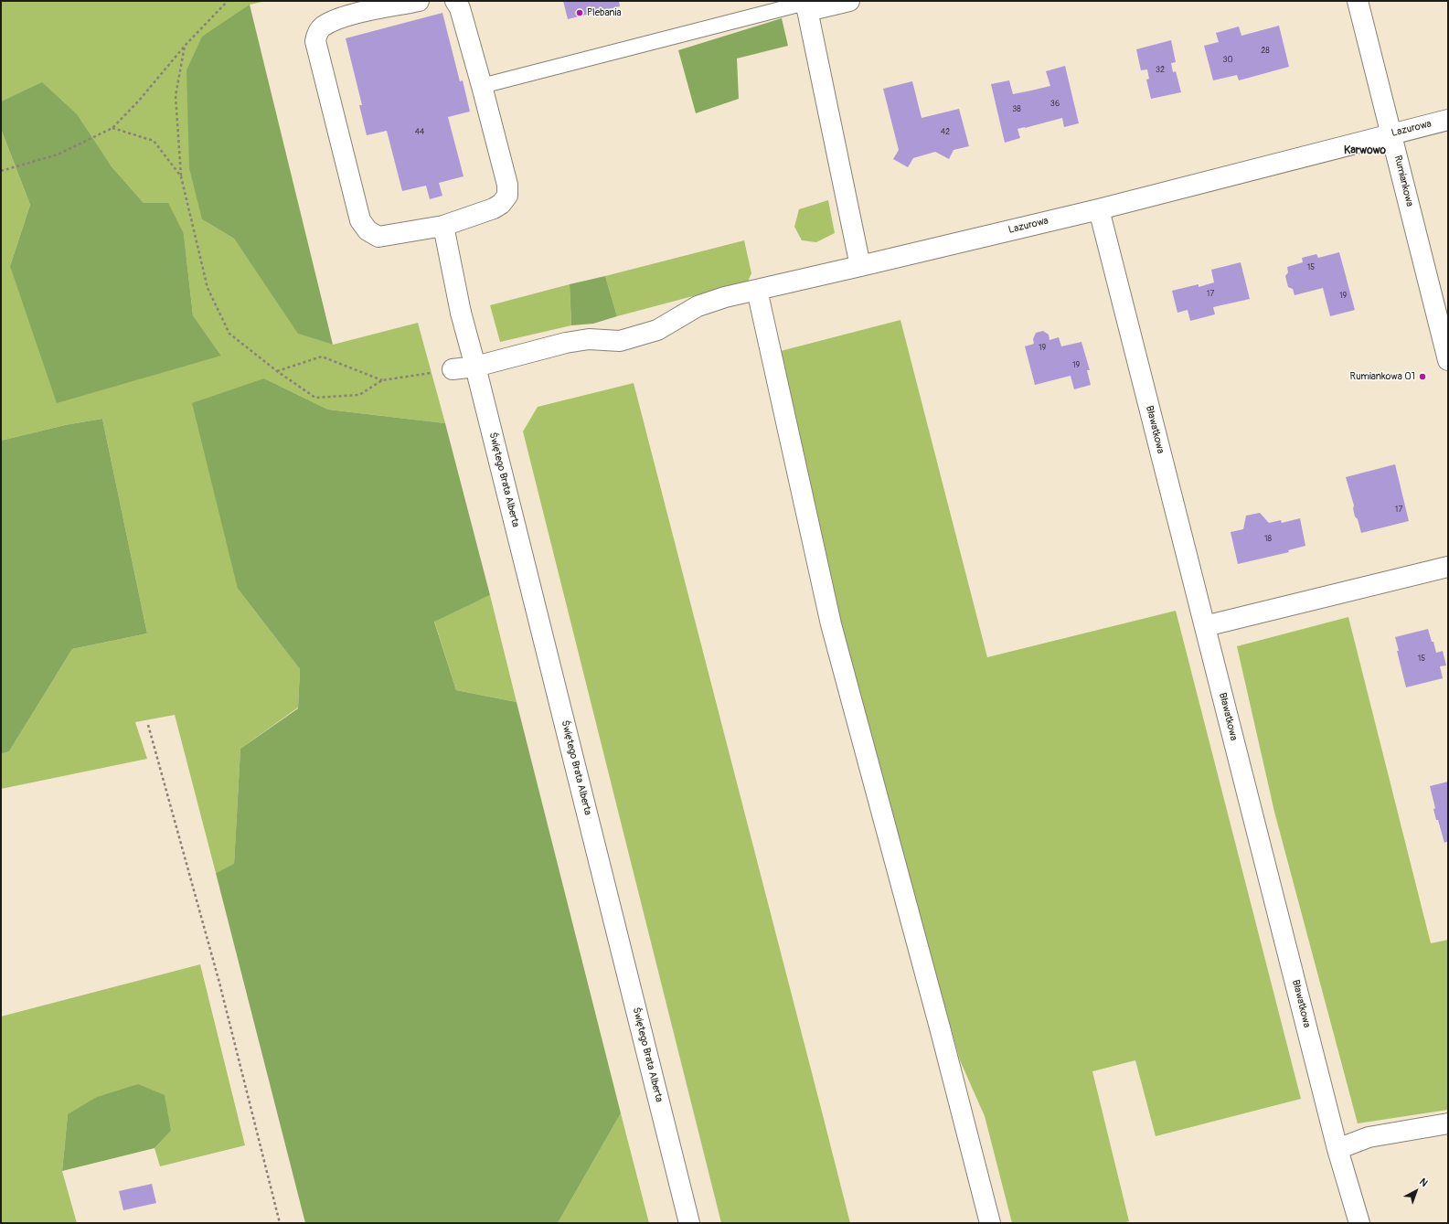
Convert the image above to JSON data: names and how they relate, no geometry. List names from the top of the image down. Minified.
{"streets":{"street":["Lazurowa","Rumiankowa","Bławatkowa","Świętego Brata Alberta"]},"crossings":[["Lazurowa","Rumiankowa"],["Lazurowa","Bławatkowa"],["Lazurowa","Świętego Brata Alberta"]],"districts":["Karwowo"],"places":["Plebania","Rumiankowa 01"],"house_numbers":["28","30","32","36","38","44","42","15","17","19","19","19","17","18","15"],"north":"top right"}
